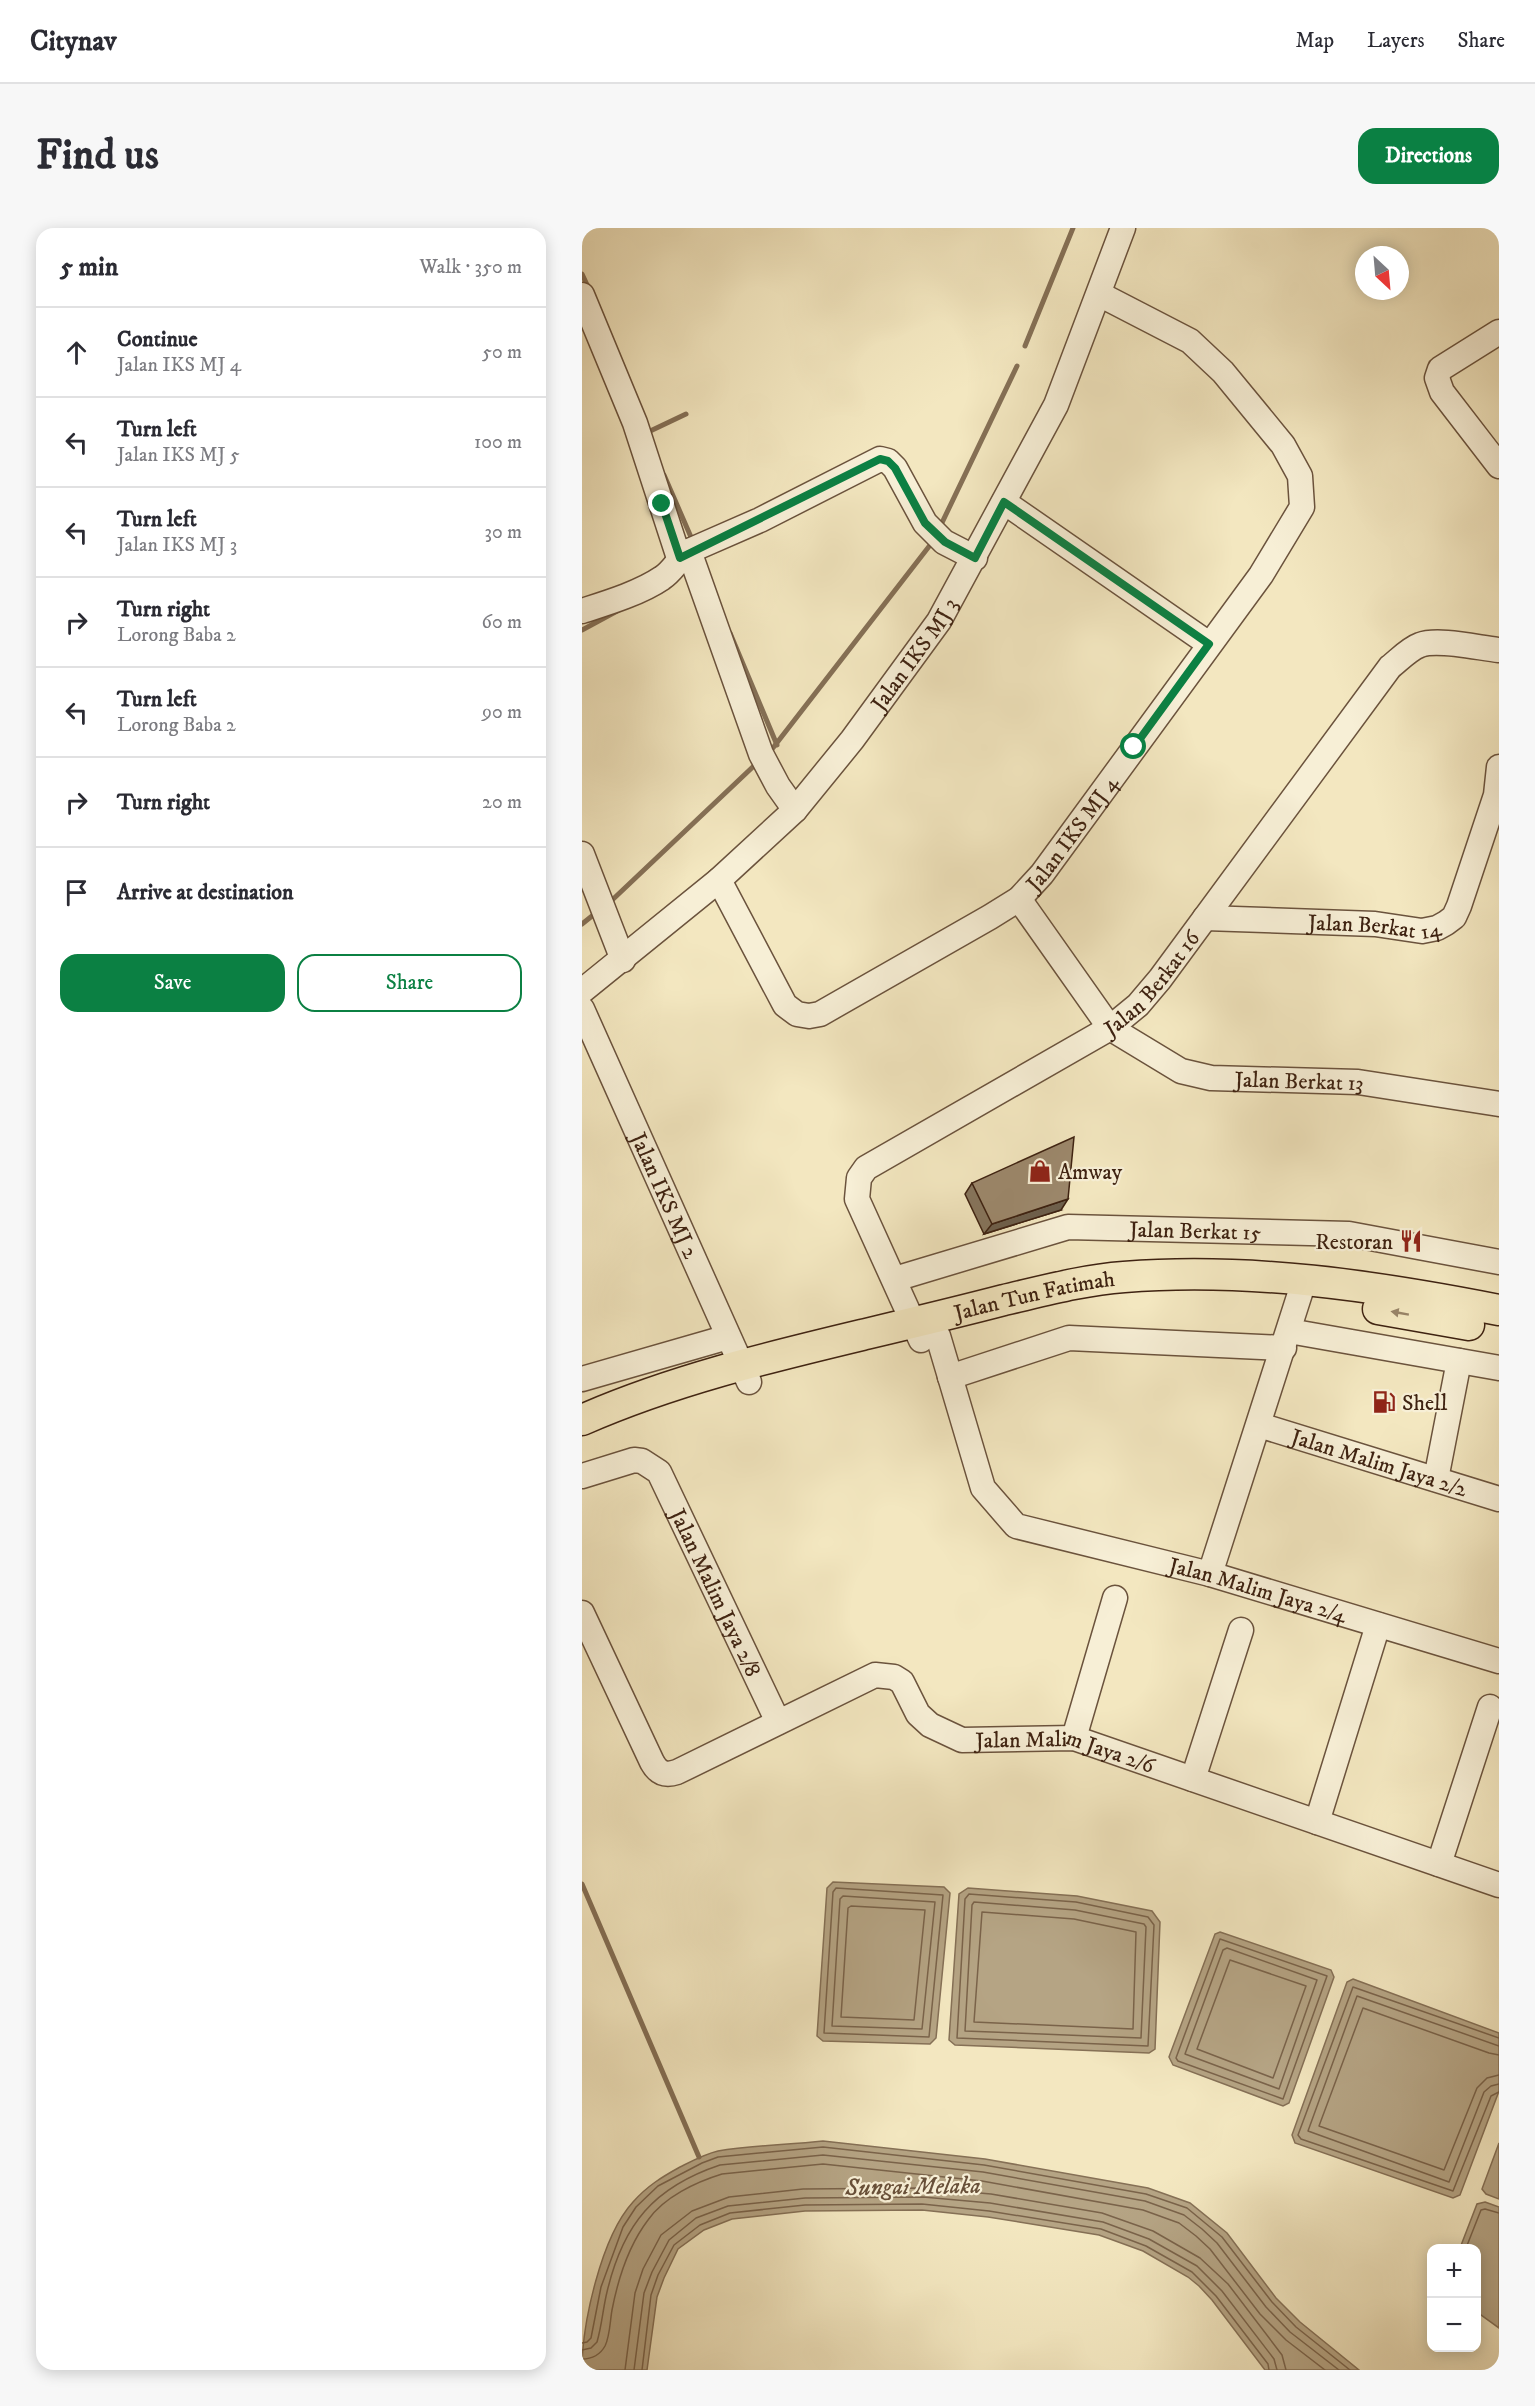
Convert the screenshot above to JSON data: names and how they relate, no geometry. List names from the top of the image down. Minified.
{"streets":{"main road":["Jalan Tun Fatimah"],"street":["Jalan IKS MJ 3","Jalan IKS MJ 4","Jalan Berkat 14","Jalan Berkat 16","Jalan Berkat 13","Jalan IKS MJ 2","Jalan Berkat 15","Jalan Malim Jaya 2/2","Jalan Malim Jaya 2/4","Jalan Malim Jaya 2/8","Jalan Malim Jaya 2/6"]},"crossings":[["Jalan IKS MJ 3","Jalan IKS MJ 4"],["Jalan Berkat 14","Jalan Berkat 16"],["Jalan Berkat 16","Jalan Berkat 13"],["Jalan Berkat 16","Jalan Berkat 15"],["Jalan Berkat 16","Jalan Tun Fatimah"],["Jalan Berkat 16","Jalan Malim Jaya 2/4"],["Jalan IKS MJ 2","Jalan Tun Fatimah"],["Jalan Malim Jaya 2/8","Jalan Malim Jaya 2/6"]],"water":["Sungai Melaka"],"places":{"shop":["Amway"],"restaurant":["Restoran"],"fuel station":["Shell"]},"north":"bottom right","page":{"header":"Citynav","nav":["Map","Layers","Share"],"buttons":["Directions",["Save","Share"]],"title":"Find us","heading":["5 min","Walk · 350 m"],"list":[["Continue","Jalan IKS MJ 4","50 m"],["Turn left","Jalan IKS MJ 5","100 m"],["Turn left","Jalan IKS MJ 3","30 m"],["Turn right","Lorong Baba 2","60 m"],["Turn left","Lorong Baba 2","90 m"],["Turn right","20 m"],"Arrive at destination"],"map_buttons":["+","−"]}}
